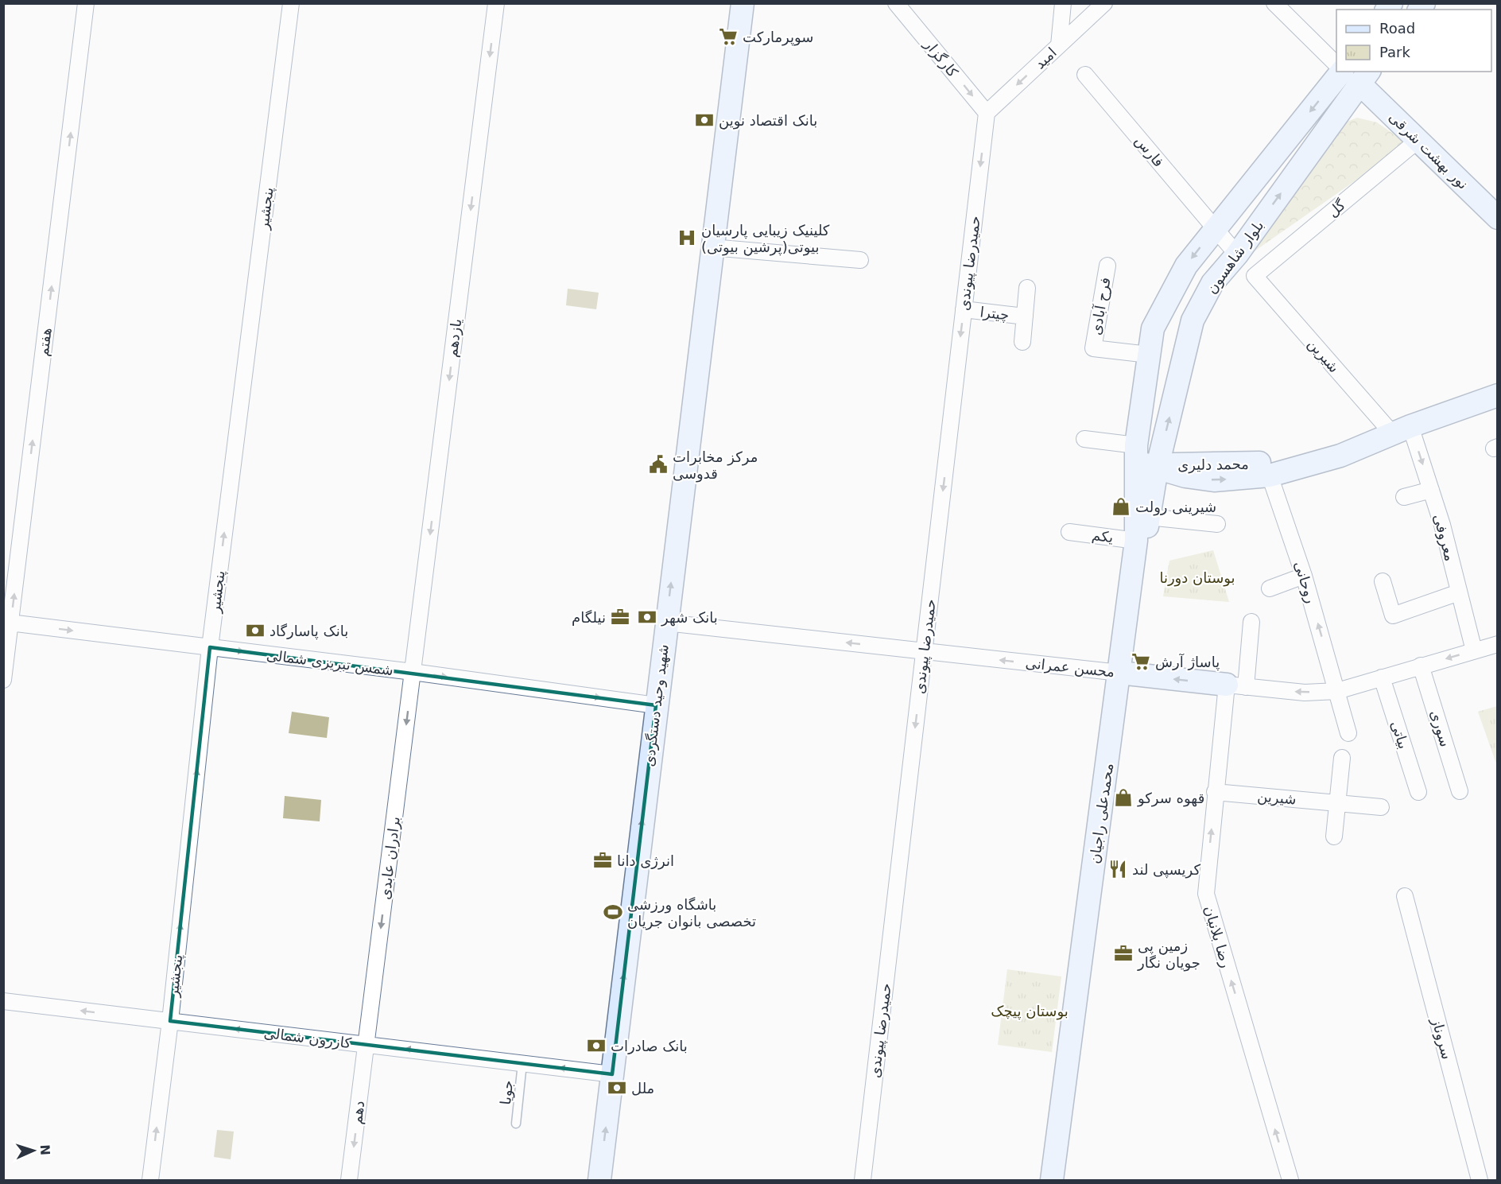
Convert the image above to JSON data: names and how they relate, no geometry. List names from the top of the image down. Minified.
{"streets":{"main road":["نور بهشت شرقی","بلوار شاهسون","محمد دلیری","محسن عمرانی","شهید وحید دستگردی","محمدعلی راجیان"],"street":["کارگزار","امید","فارس","پنجشیر","گل","حمیدرضا پیوندی","فرح آبادی","چیترا","یازدهم","هفتم","شیرین","یکم","معروفی","روحانی","شمس تبریزی شمالی","سوری","بیاتی","برادران عابدی","رضا بلانیان","کازرون شمالی","سروناز","دهم"],"lane":["جویا"]},"crossings":[["کارگزار","امید"],["کارگزار","حمیدرضا پیوندی"],["امید","حمیدرضا پیوندی"],["نور بهشت شرقی","گل"],["نور بهشت شرقی","بلوار شاهسون"],["فارس","بلوار شاهسون"],["پنجشیر","شمس تبریزی شمالی"],["پنجشیر","کازرون شمالی"],["گل","شیرین"],["بلوار شاهسون","محمد دلیری"],["بلوار شاهسون","محمدعلی راجیان"],["حمیدرضا پیوندی","چیترا"],["حمیدرضا پیوندی","محسن عمرانی"],["یازدهم","شمس تبریزی شمالی"],["یازدهم","برادران عابدی"],["هفتم","شمس تبریزی شمالی"],["شیرین","محمد دلیری"],["شیرین","معروفی"],["شیرین","رضا بلانیان"],["محمد دلیری","معروفی"],["محمد دلیری","روحانی"],["محمد دلیری","محمدعلی راجیان"],["یکم","محمدعلی راجیان"],["معروفی","محسن عمرانی"],["روحانی","محسن عمرانی"],["شمس تبریزی شمالی","شهید وحید دستگردی"],["شمس تبریزی شمالی","برادران عابدی"],["محسن عمرانی","شهید وحید دستگردی"],["محسن عمرانی","سوری"],["محسن عمرانی","بیاتی"],["محسن عمرانی","محمدعلی راجیان"],["محسن عمرانی","رضا بلانیان"],["شهید وحید دستگردی","کازرون شمالی"],["برادران عابدی","کازرون شمالی"],["برادران عابدی","دهم"],["کازرون شمالی","جویا"],["کازرون شمالی","دهم"]],"one_way":["کارگزار","امید","پنجشیر","حمیدرضا پیوندی","یازدهم","هفتم","روحانی","شمس تبریزی شمالی","محسن عمرانی","شهید وحید دستگردی","برادران عابدی","رضا بلانیان","کازرون شمالی","دهم"],"parks":["بوستان دورنا","بوستان پیچک"],"places":{"supermarket":["سوپرمارکت","پاساژ آرش"],"bank":["بانک اقتصاد نوین","بانک شهر","بانک پاسارگاد","بانک صادرات","ملل"],"hospital":["کلینیک زیبایی پارسیان بیوتی(پرشین بیوتی)"],"public building":["مرکز مخابرات قدوسی"],"shop":["شیرینی رولت","قهوه سرکو"],"office":["نیلگام","انرژی دانا","زمین پی جویان نگار"],"restaurant":["کریسپی لند"],"sports":["باشگاه ورزشی تخصصی بانوان جریان"]},"legend":["Road","Park"],"north":"right"}
